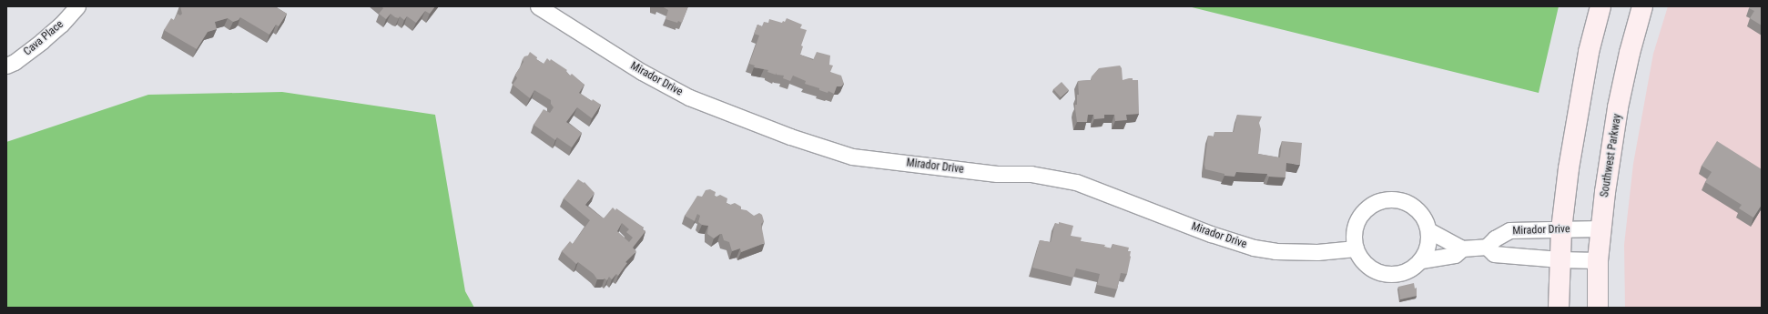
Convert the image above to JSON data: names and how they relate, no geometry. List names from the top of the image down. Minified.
{"streets":{"main road":["Southwest Parkway"],"street":["Cava Place","Mirador Drive"]},"crossings":[["Mirador Drive","Southwest Parkway"]]}
